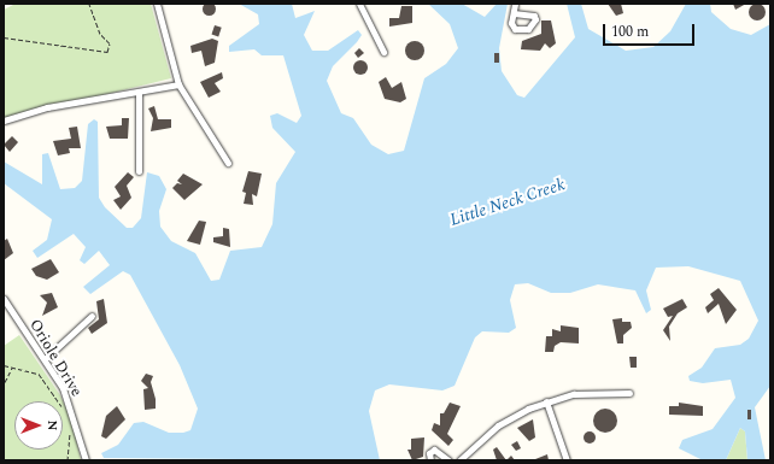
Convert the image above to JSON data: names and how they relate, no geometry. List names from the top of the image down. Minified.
{"streets":{"street":["Oriole Drive"]},"water":["Little Neck Creek"],"scale_bar":"100 m","north":"right"}
